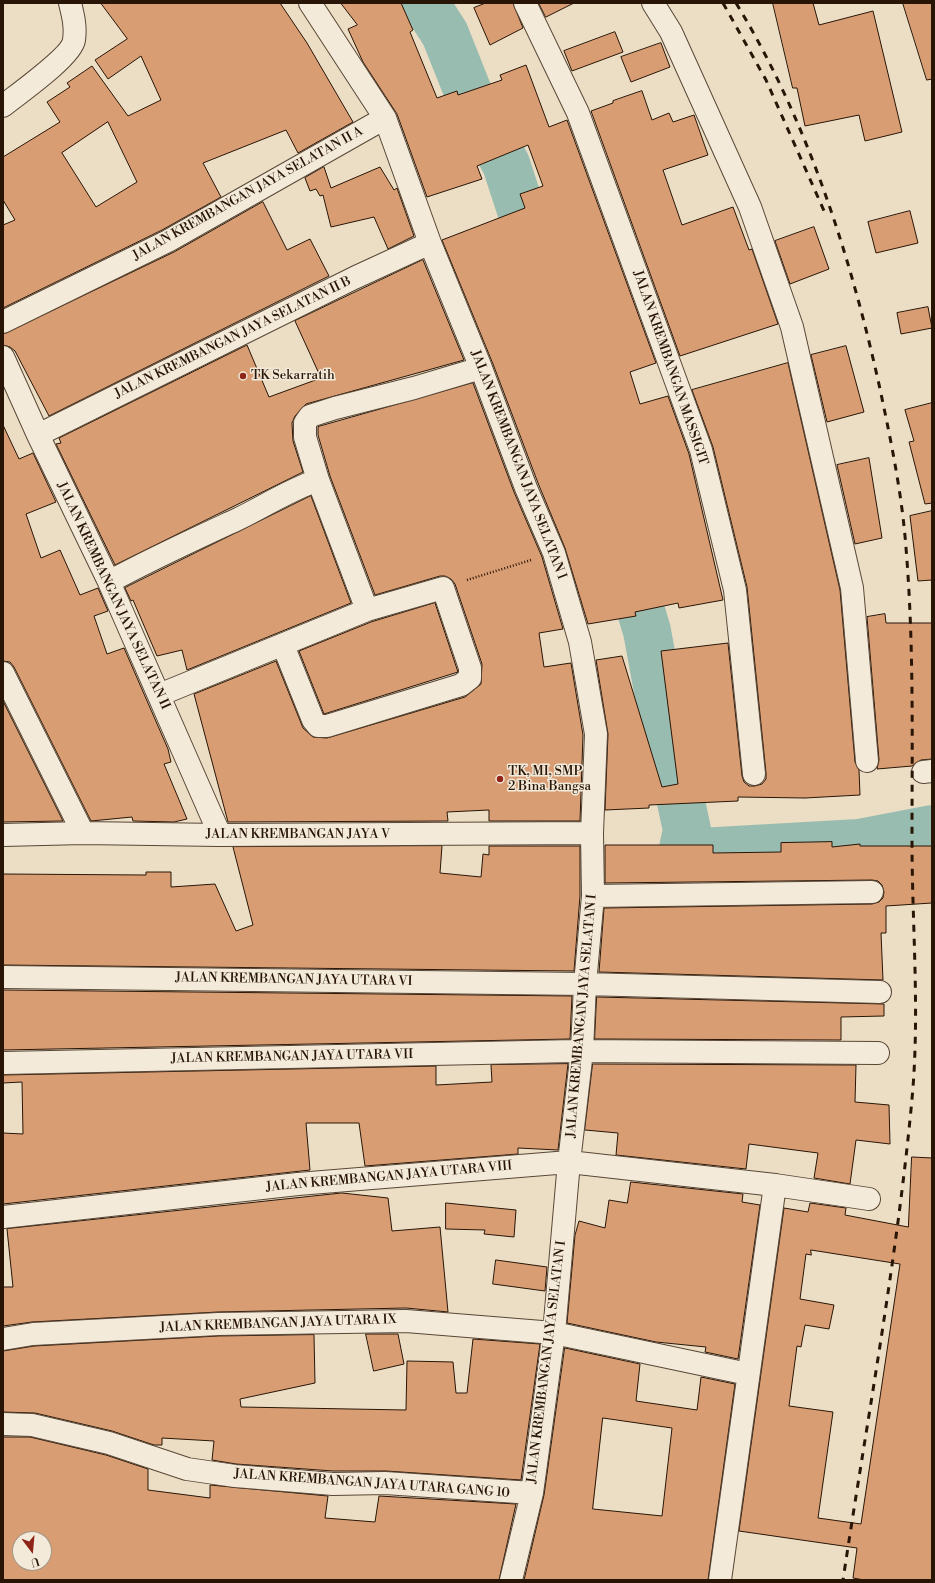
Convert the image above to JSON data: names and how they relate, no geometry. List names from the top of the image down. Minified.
{"streets":{"street":["JALAN KREMBANGAN JAYA SELATAN II A","JALAN KREMBANGAN JAYA SELATAN II B","JALAN KREMBANGAN MASSIGIT","JALAN KREMBANGAN JAYA SELATAN I","JALAN KREMBANGAN JAYA SELATAN II","JALAN KREMBANGAN JAYA V","JALAN KREMBANGAN JAYA UTARA VI","JALAN KREMBANGAN JAYA UTARA VII","JALAN KREMBANGAN JAYA UTARA VIII","JALAN KREMBANGAN JAYA UTARA IX","JALAN KREMBANGAN JAYA UTARA GANG 10"]},"crossings":[["JALAN KREMBANGAN JAYA SELATAN II A","JALAN KREMBANGAN JAYA SELATAN I"],["JALAN KREMBANGAN JAYA SELATAN II B","JALAN KREMBANGAN JAYA SELATAN I"],["JALAN KREMBANGAN JAYA SELATAN II B","JALAN KREMBANGAN JAYA SELATAN II"],["JALAN KREMBANGAN JAYA SELATAN I","JALAN KREMBANGAN JAYA V"],["JALAN KREMBANGAN JAYA SELATAN I","JALAN KREMBANGAN JAYA UTARA VI"],["JALAN KREMBANGAN JAYA SELATAN I","JALAN KREMBANGAN JAYA UTARA VII"],["JALAN KREMBANGAN JAYA SELATAN I","JALAN KREMBANGAN JAYA UTARA VIII"],["JALAN KREMBANGAN JAYA SELATAN I","JALAN KREMBANGAN JAYA UTARA IX"],["JALAN KREMBANGAN JAYA SELATAN I","JALAN KREMBANGAN JAYA UTARA GANG 10"],["JALAN KREMBANGAN JAYA SELATAN II","JALAN KREMBANGAN JAYA V"]],"places":["TK Sekarratih","TK, MI, SMP 2 Bina Bangsa"],"north":"bottom"}
